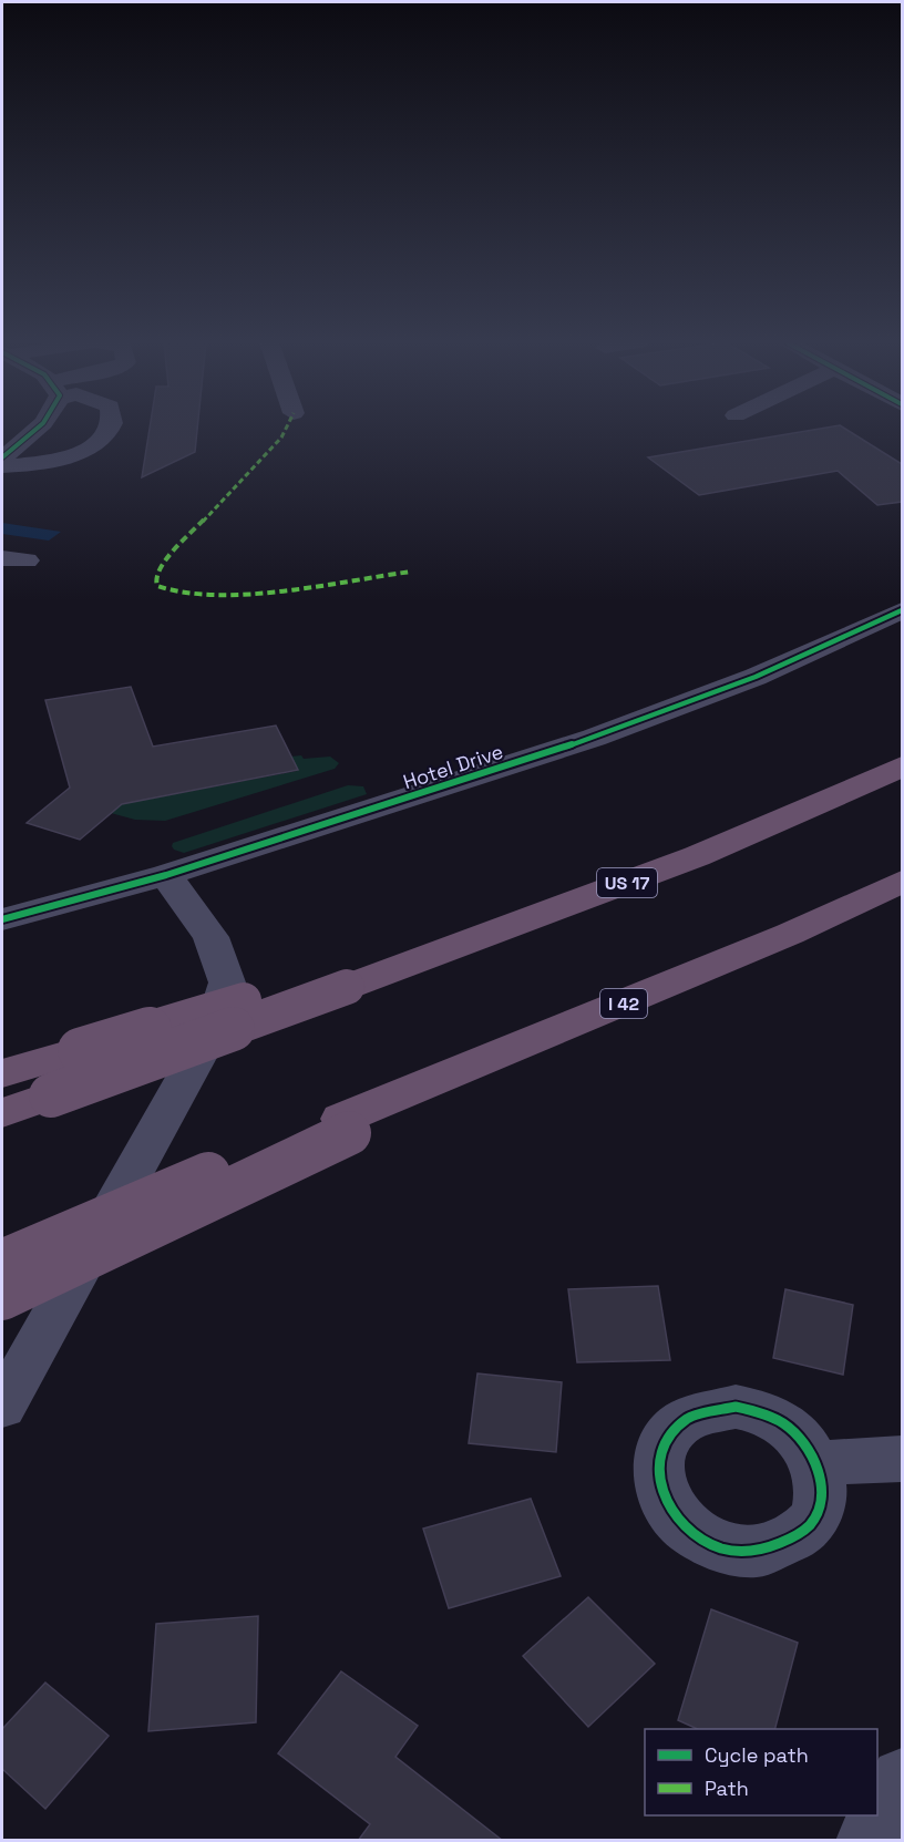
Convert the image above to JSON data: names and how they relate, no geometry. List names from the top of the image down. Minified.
{"streets":{"highway":["US 17","I 42"],"street":["Hotel Drive"]},"legend":["Cycle path","Path"]}
